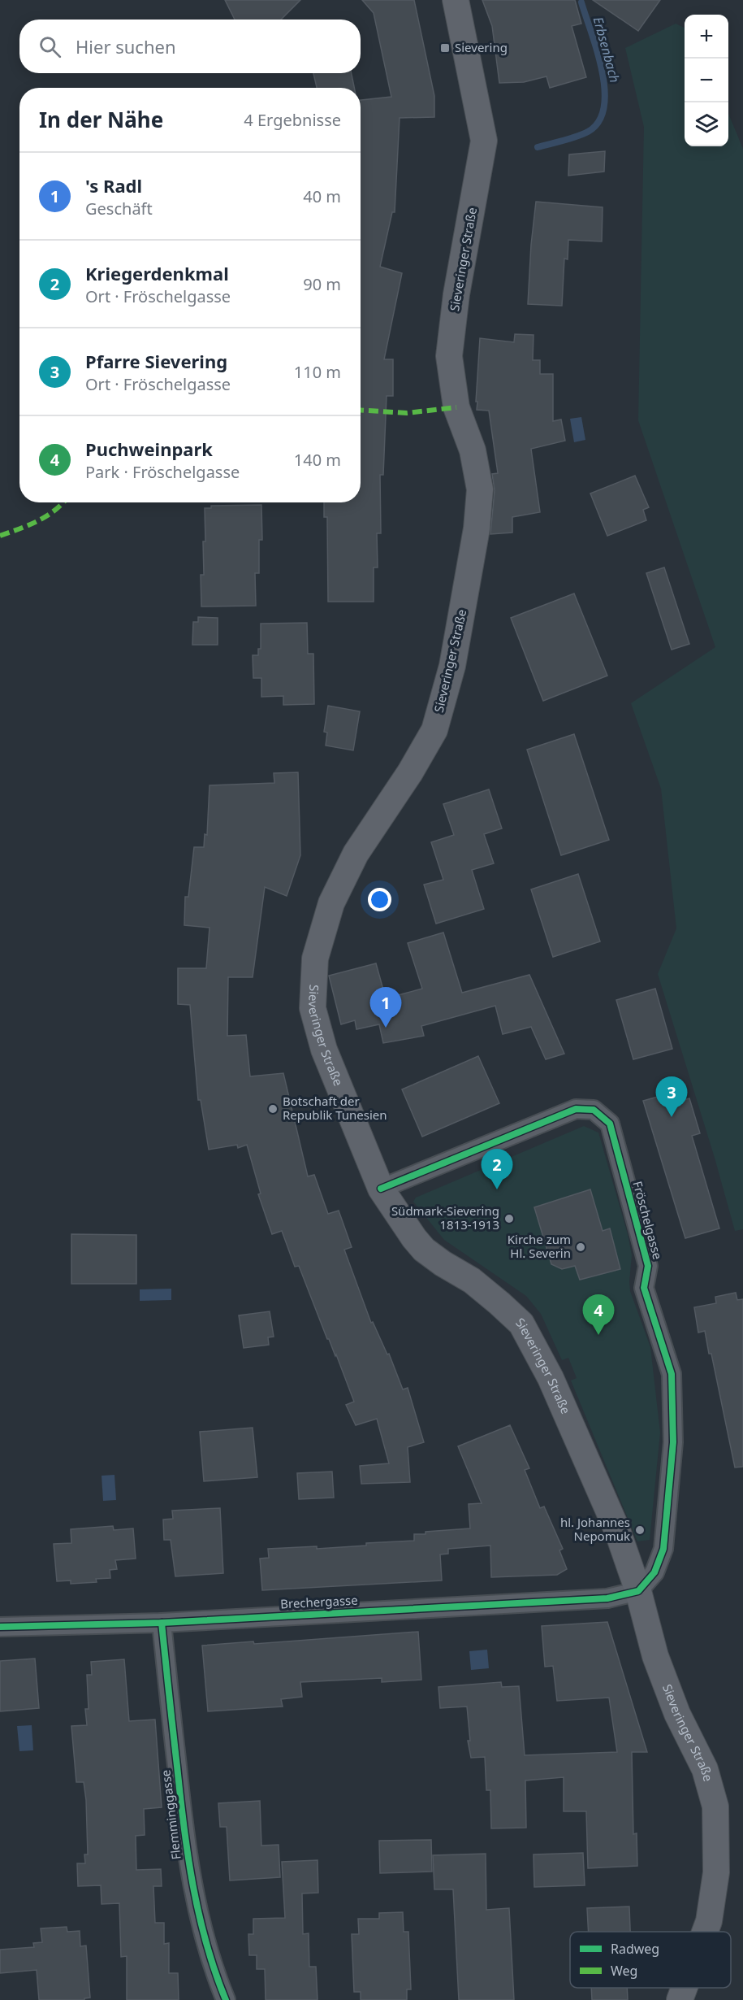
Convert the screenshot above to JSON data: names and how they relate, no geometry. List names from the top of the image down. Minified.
{"streets":{"main road":["Sieveringer Straße"],"street":["Fröschelgasse","Brechergasse","Flemminggasse"]},"crossings":[["Sieveringer Straße","Fröschelgasse"],["Sieveringer Straße","Brechergasse"],["Fröschelgasse","Brechergasse"],["Brechergasse","Flemminggasse"]],"water":["Erbsenbach"],"places":{"transit":["Sievering"],"other":["Botschaft der Republik Tunesien","Südmark-Sievering 1813-1913","Kirche zum Hl. Severin","hl. Johannes Nepomuk"]},"legend":["Radweg","Weg"],"page":{"map_buttons":["+","−"],"search":"Hier suchen","heading":["In der Nähe","4 Ergebnisse"],"list":[{"mark":"1","name":"'s Radl","note":"Geschäft","value":"40 m"},{"mark":"2","name":"Kriegerdenkmal","note":"Ort · Fröschelgasse","value":"90 m"},{"mark":"3","name":"Pfarre Sievering","note":"Ort · Fröschelgasse","value":"110 m"},{"mark":"4","name":"Puchweinpark","note":"Park · Fröschelgasse","value":"140 m"}],"pins":["1","3","2","4"]}}
